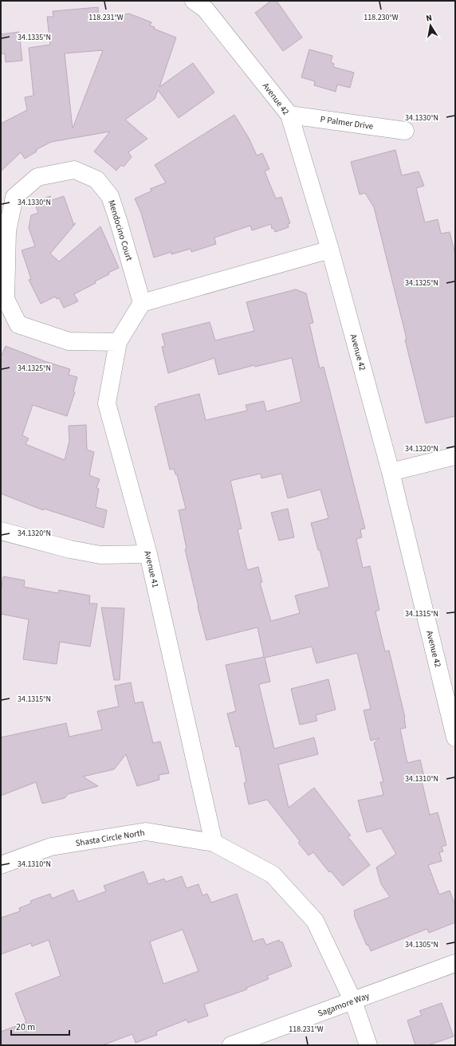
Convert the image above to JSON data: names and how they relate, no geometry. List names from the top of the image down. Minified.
{"streets":{"street":["Avenue 42","P Palmer Drive","Mendocino Court","Avenue 41","Shasta Circle North","Sagamore Way"]},"crossings":[["Avenue 42","P Palmer Drive"],["Mendocino Court","Avenue 41"],["Avenue 41","Shasta Circle North"],["Shasta Circle North","Sagamore Way"]],"scale_bar":"20 m","north":"top","coordinates":["118.230°W","118.231°W","34.1335°N","34.1330°N","34.1325°N","34.1320°N","34.1315°N","34.1310°N","34.1305°N"]}
